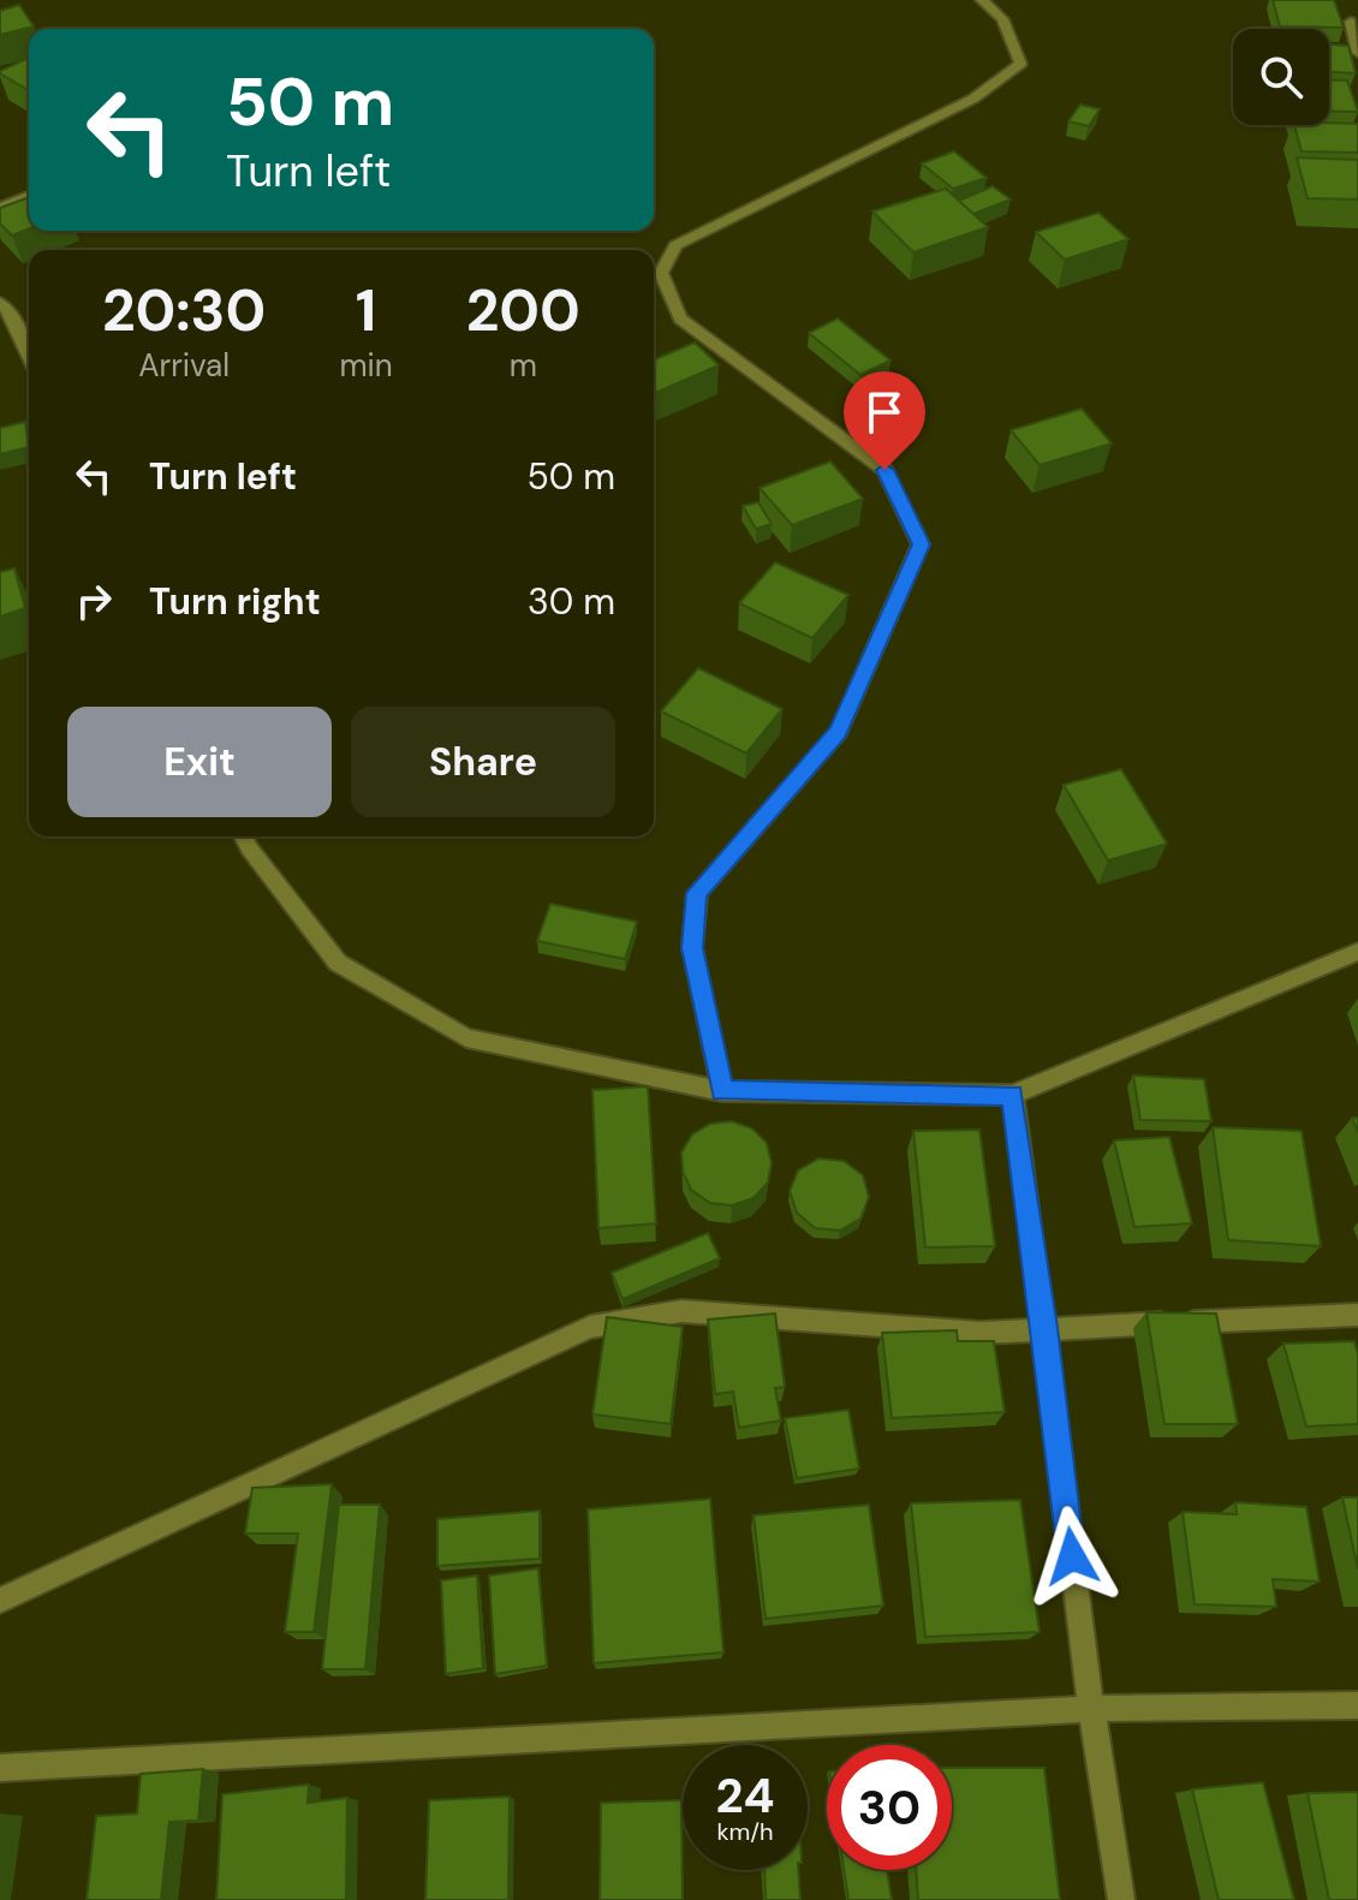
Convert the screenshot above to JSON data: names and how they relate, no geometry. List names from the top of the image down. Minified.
{"page":{"turn":["50 m","Turn left"],"eta":["20:30","Arrival","1","min","200","m"],"list":[{"name":"Turn left","value":"50 m"},{"name":"Turn right","value":"30 m"}],"buttons":["Exit","Share"],"speed":"24 km/h","limit":"30"}}
